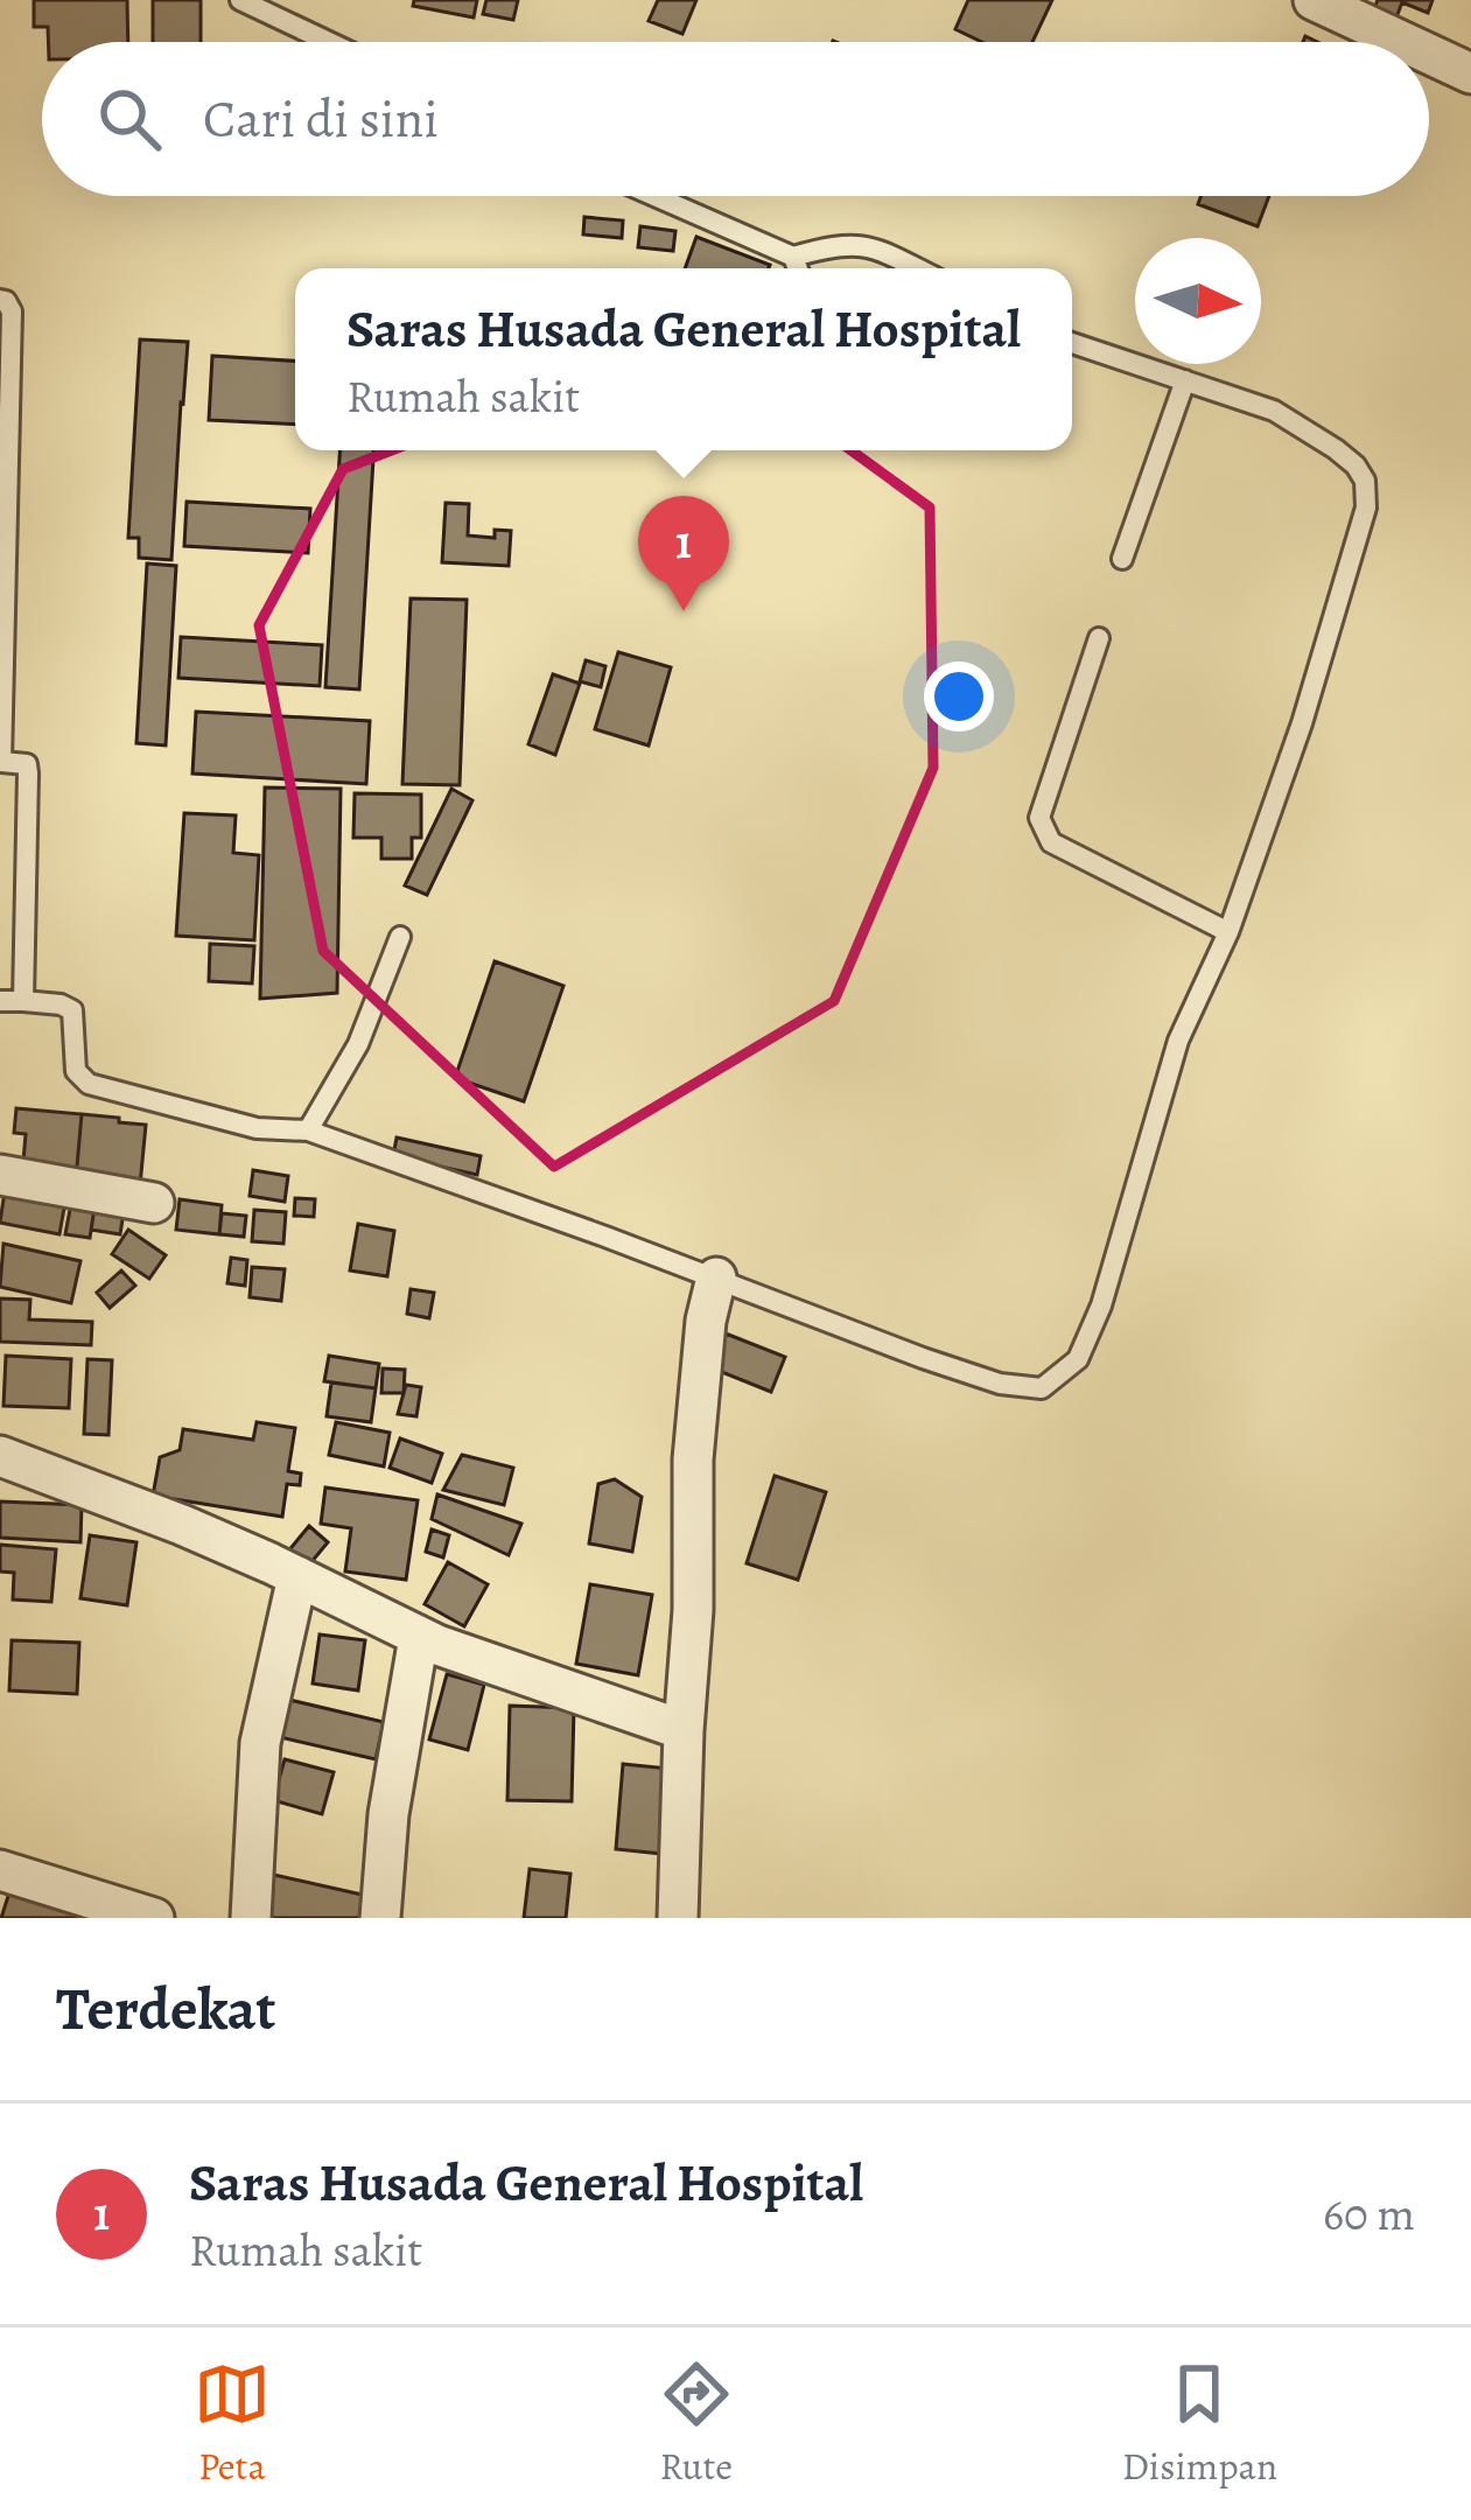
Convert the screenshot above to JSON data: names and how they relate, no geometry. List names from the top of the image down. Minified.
{"north":"right","page":{"search":"Cari di sini","popup":["Saras Husada General Hospital","Rumah sakit"],"pins":"1","heading":"Terdekat","list":[{"mark":"1","name":"Saras Husada General Hospital","note":"Rumah sakit","value":"60 m"}],"nav":["Peta","Rute","Disimpan"]}}
